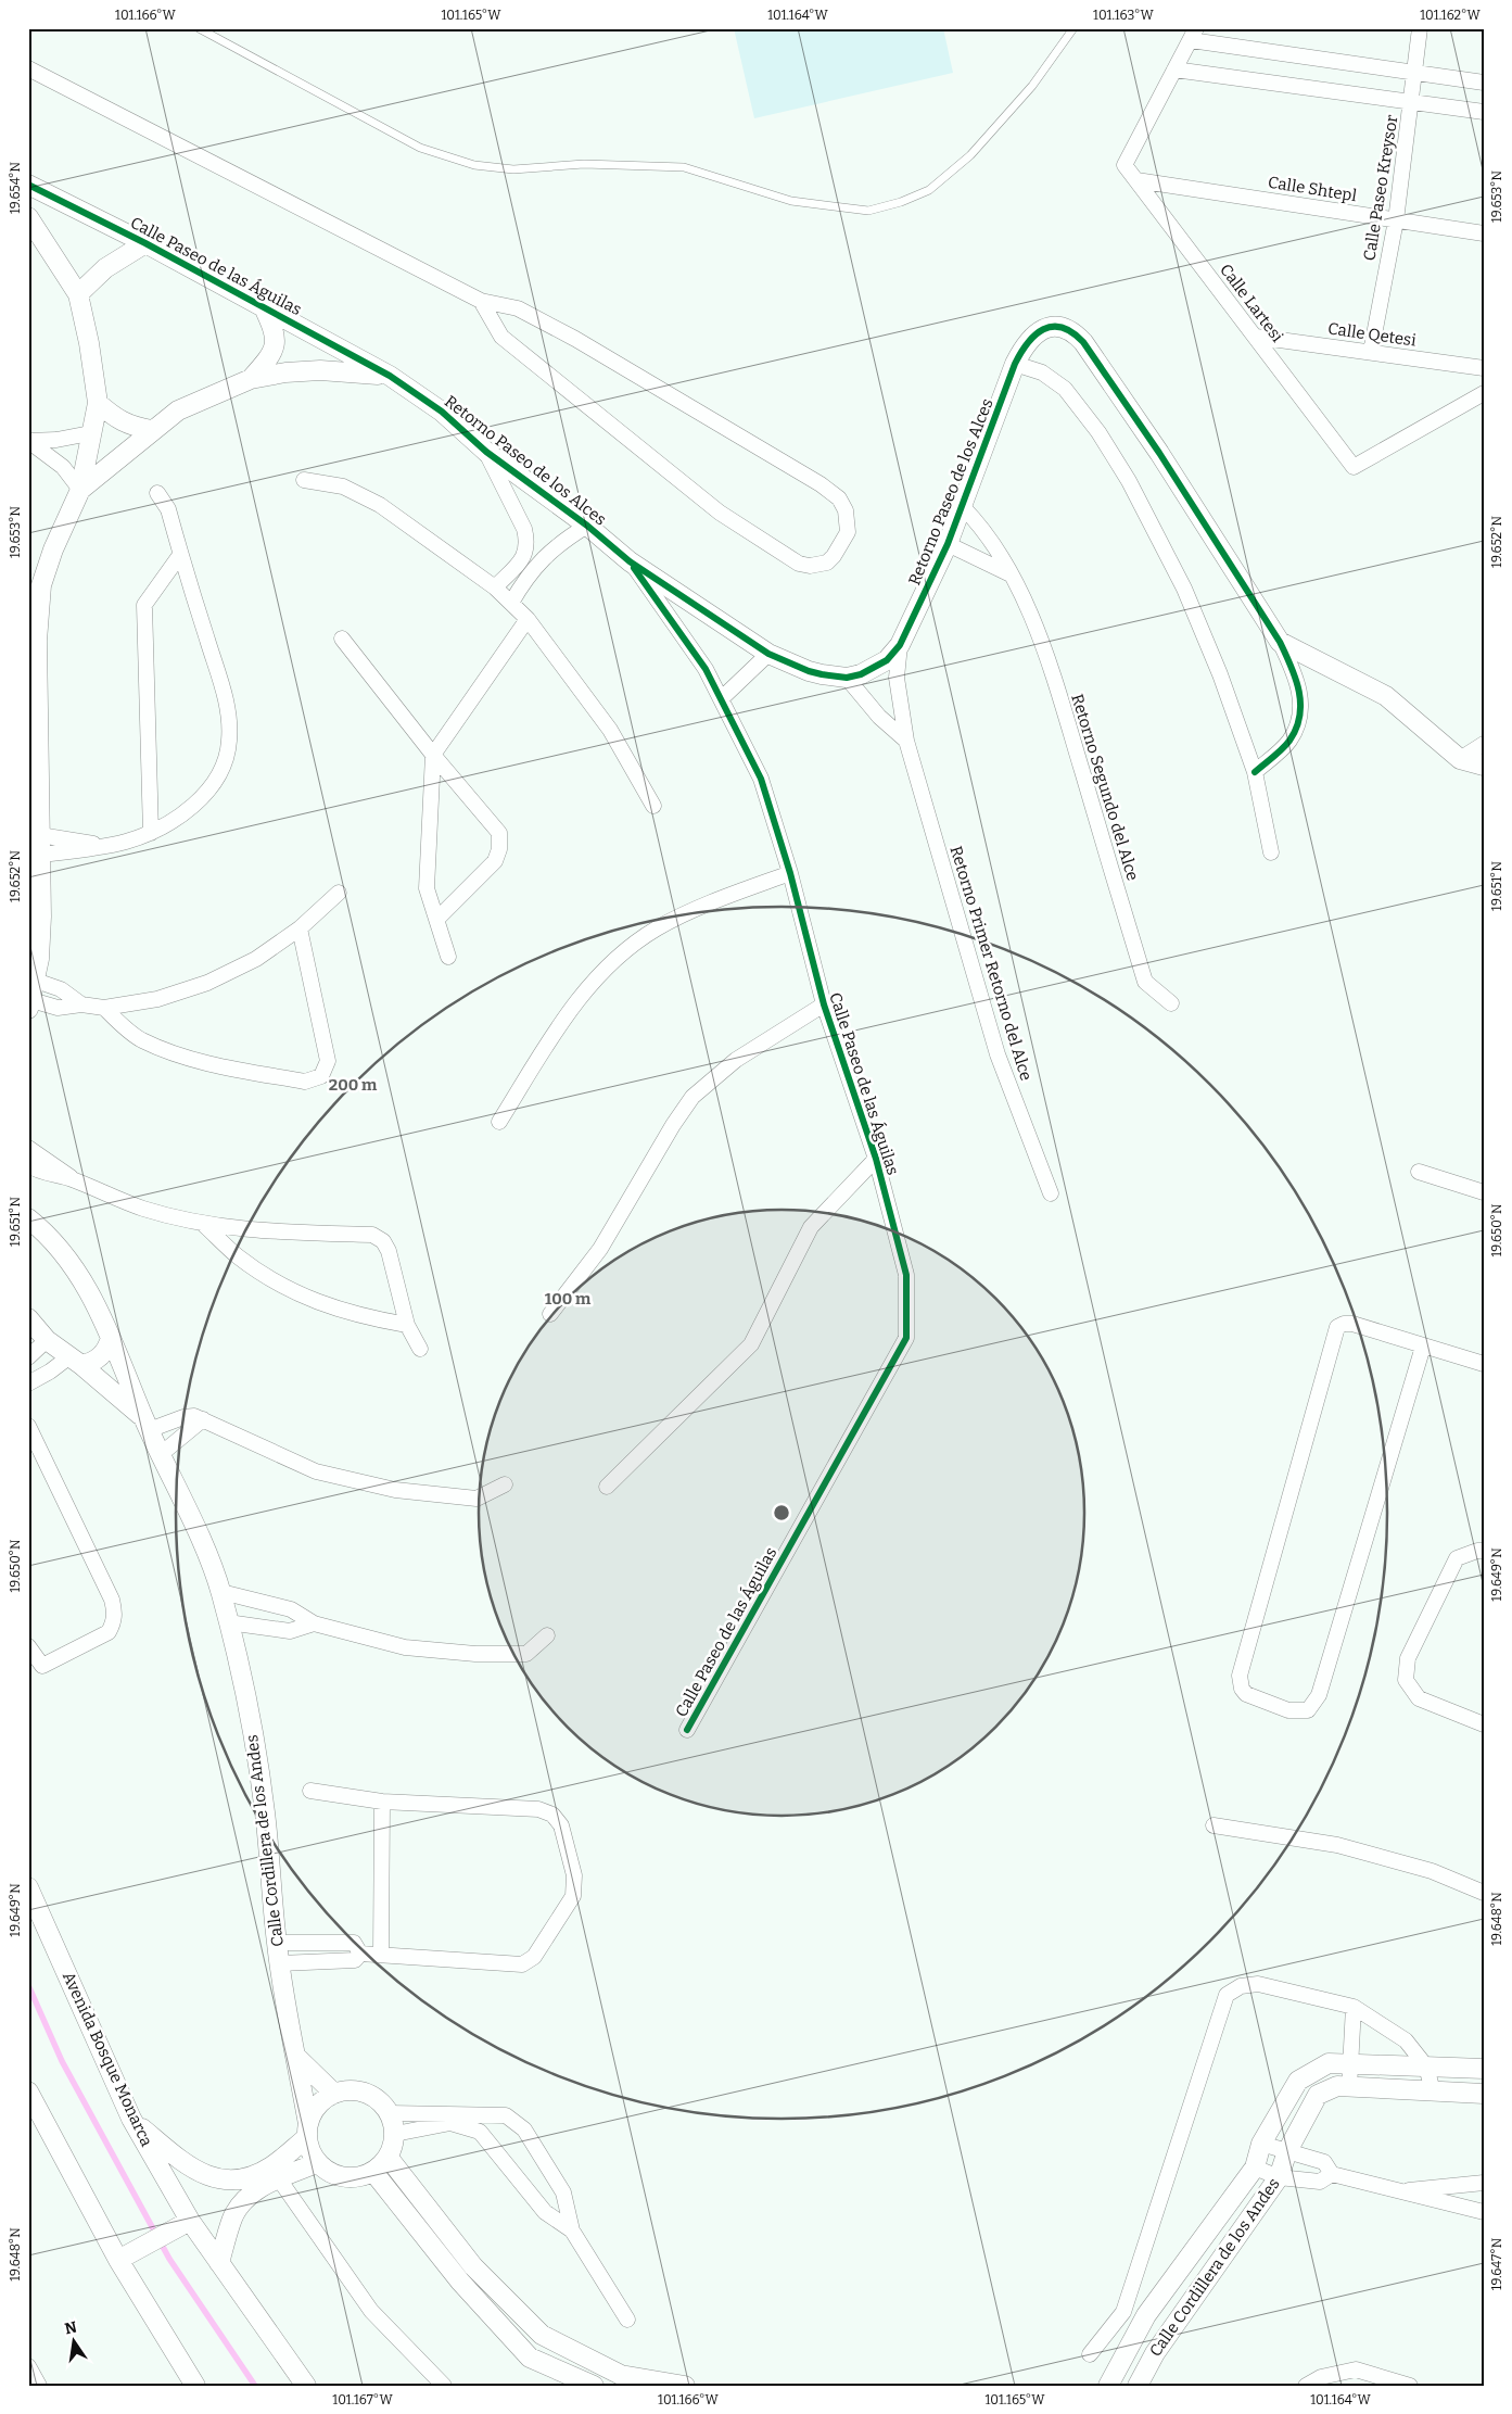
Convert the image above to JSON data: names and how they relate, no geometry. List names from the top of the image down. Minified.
{"streets":{"street":["Calle Paseo Kreysor","Calle Shtepl","Calle Paseo de las Águilas","Calle Lartesi","Calle Qetesi","Retorno Paseo de los Alces","Retorno Segundo del Alce","Retorno Primer Retorno del Alce","Calle Cordillera de los Andes","Avenida Bosque Monarca"]},"crossings":[["Calle Paseo Kreysor","Calle Shtepl"],["Calle Paseo Kreysor","Calle Qetesi"],["Calle Shtepl","Calle Lartesi"],["Calle Paseo de las Águilas","Retorno Paseo de los Alces"],["Calle Lartesi","Calle Qetesi"],["Retorno Paseo de los Alces","Retorno Segundo del Alce"],["Retorno Paseo de los Alces","Retorno Primer Retorno del Alce"]],"north":"top","coordinates":["101.166°W","101.165°W","101.164°W","101.163°W","101.162°W","19.654°N","19.653°N","19.652°N","19.651°N","19.650°N","19.649°N","19.648°N","19.647°N","101.167°W"],"rings":["200 m","100 m"]}
